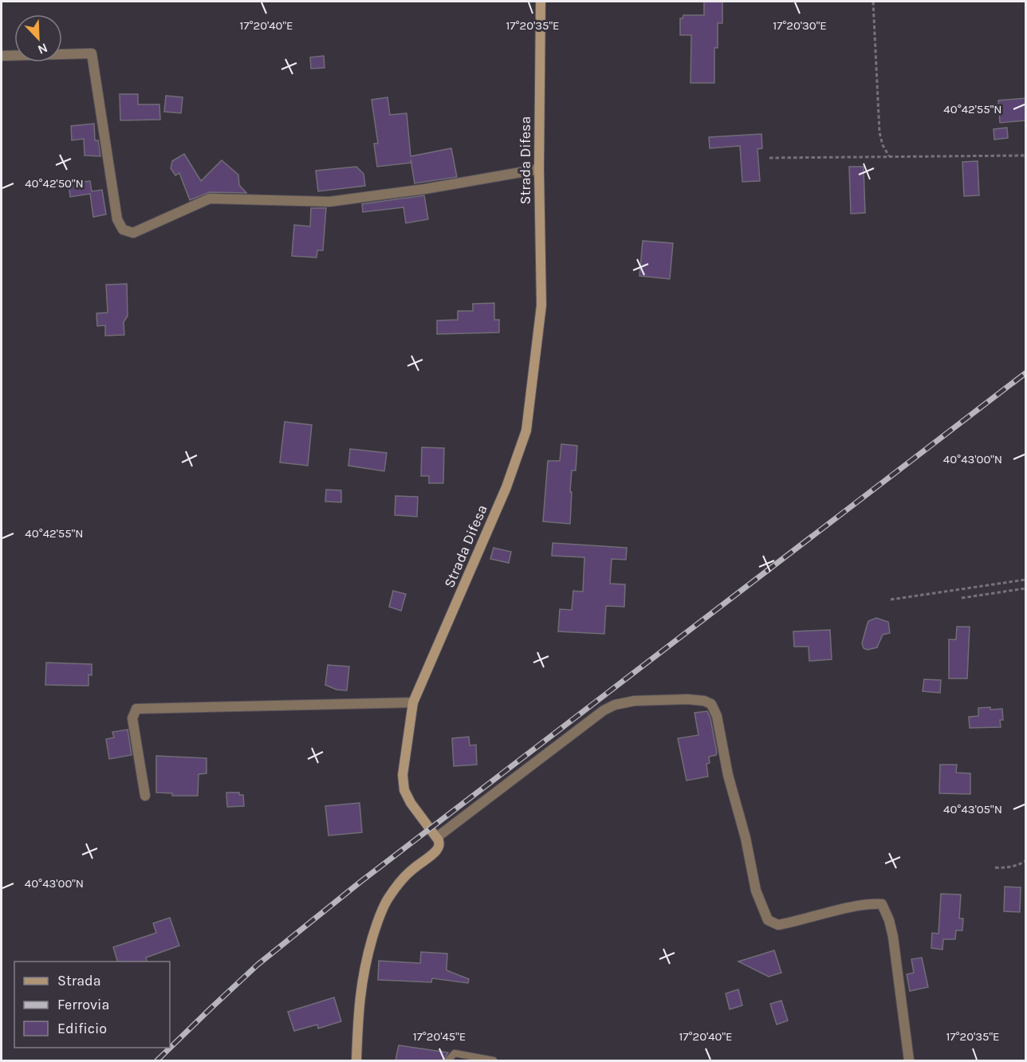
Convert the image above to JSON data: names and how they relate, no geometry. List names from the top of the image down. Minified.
{"streets":{"street":["Strada Difesa"]},"legend":["Strada","Ferrovia","Edificio"],"north":"bottom right","coordinates":["17°20'40\"E","17°20'35\"E","17°20'30\"E","40°42'55\"N","40°42'50\"N","40°43'00\"N","40°43'05\"N","17°20'45\"E"]}
